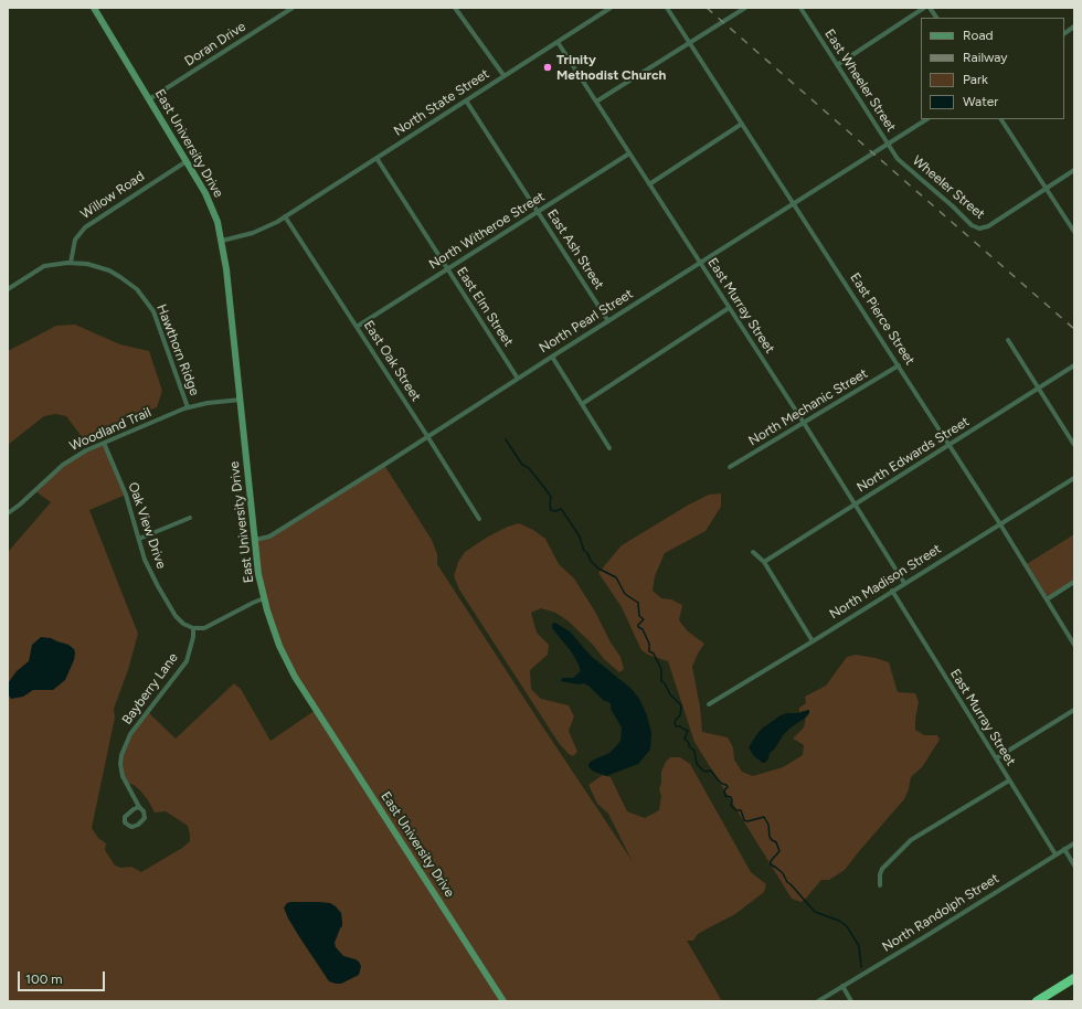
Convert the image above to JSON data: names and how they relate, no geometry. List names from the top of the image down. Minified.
{"streets":{"main road":["East University Drive"],"street":["Doran Drive","East Wheeler Street","North State Street","Wheeler Street","Willow Road","North Witheroe Street","East Ash Street","East Murray Street","East Elm Street","East Pierce Street","North Pearl Street","Hawthorn Ridge","East Oak Street","North Mechanic Street","Woodland Trail","North Edwards Street","Oak View Drive","North Madison Street","Bayberry Lane","North Randolph Street"]},"crossings":[["Doran Drive","East University Drive"],["East Wheeler Street","Wheeler Street"],["East Wheeler Street","North Pearl Street"],["North State Street","East University Drive"],["North State Street","East Ash Street"],["North State Street","East Murray Street"],["North State Street","East Elm Street"],["North State Street","East Oak Street"],["East University Drive","Willow Road"],["East University Drive","North Pearl Street"],["East University Drive","Woodland Trail"],["Wheeler Street","North Pearl Street"],["Willow Road","Hawthorn Ridge"],["North Witheroe Street","East Ash Street"],["North Witheroe Street","East Murray Street"],["North Witheroe Street","East Elm Street"],["North Witheroe Street","East Oak Street"],["East Ash Street","North Pearl Street"],["East Murray Street","North Pearl Street"],["East Murray Street","North Mechanic Street"],["East Murray Street","North Edwards Street"],["East Murray Street","North Madison Street"],["East Murray Street","North Randolph Street"],["East Elm Street","North Pearl Street"],["East Pierce Street","North Pearl Street"],["East Pierce Street","North Mechanic Street"],["East Pierce Street","North Edwards Street"],["East Pierce Street","North Madison Street"],["North Pearl Street","East Oak Street"],["Hawthorn Ridge","Woodland Trail"],["Woodland Trail","Oak View Drive"],["Oak View Drive","Bayberry Lane"]],"places":["Trinity Methodist Church"],"legend":["Road","Railway","Park","Water"],"scale_bar":"100 m"}
